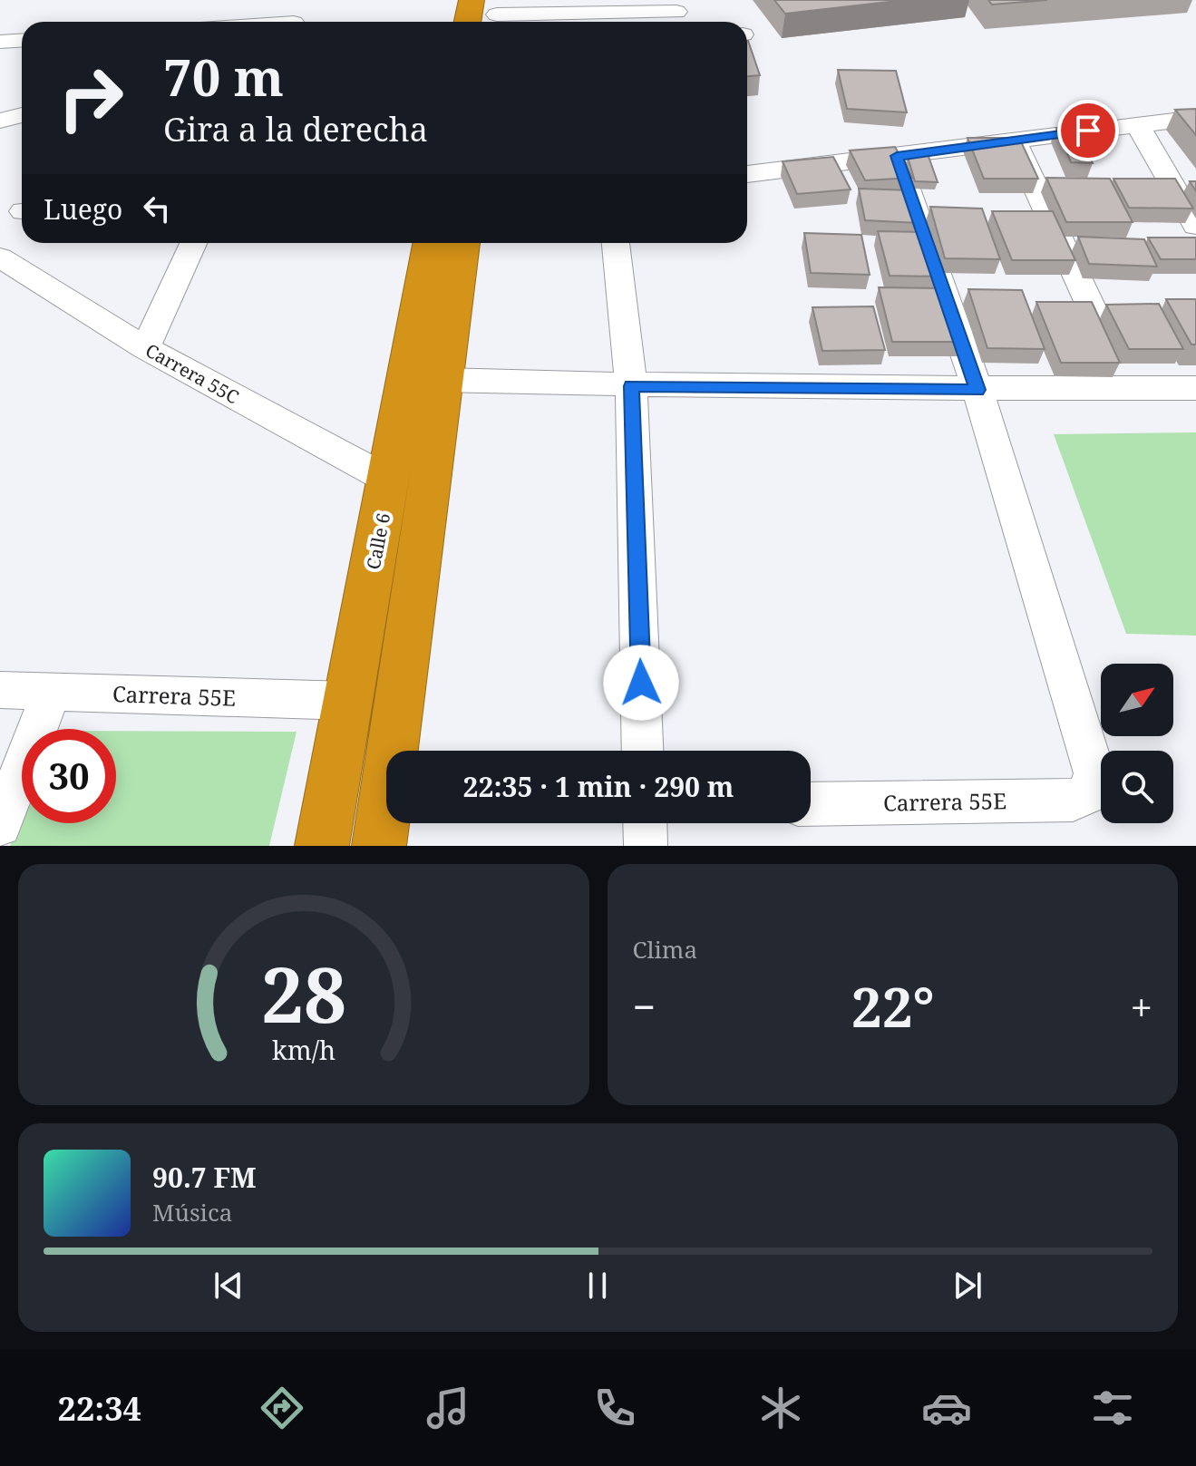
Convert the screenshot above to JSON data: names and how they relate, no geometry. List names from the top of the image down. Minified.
{"streets":{"highway":["Calle 6"],"street":["Carrera 55C","Carrera 55E"]},"crossings":[["Carrera 55C","Calle 6"],["Calle 6","Carrera 55E"]],"north":"top right","page":{"turn":["70 m","Gira a la derecha"],"then":"Luego","limit":"30","trip":"22:35 · 1 min · 290 m","tile":"Clima","heat":["−","22°","+"],"song":["90.7 FM","Música"],"tabs":"22:34","gauge":["28","km/h"]}}
